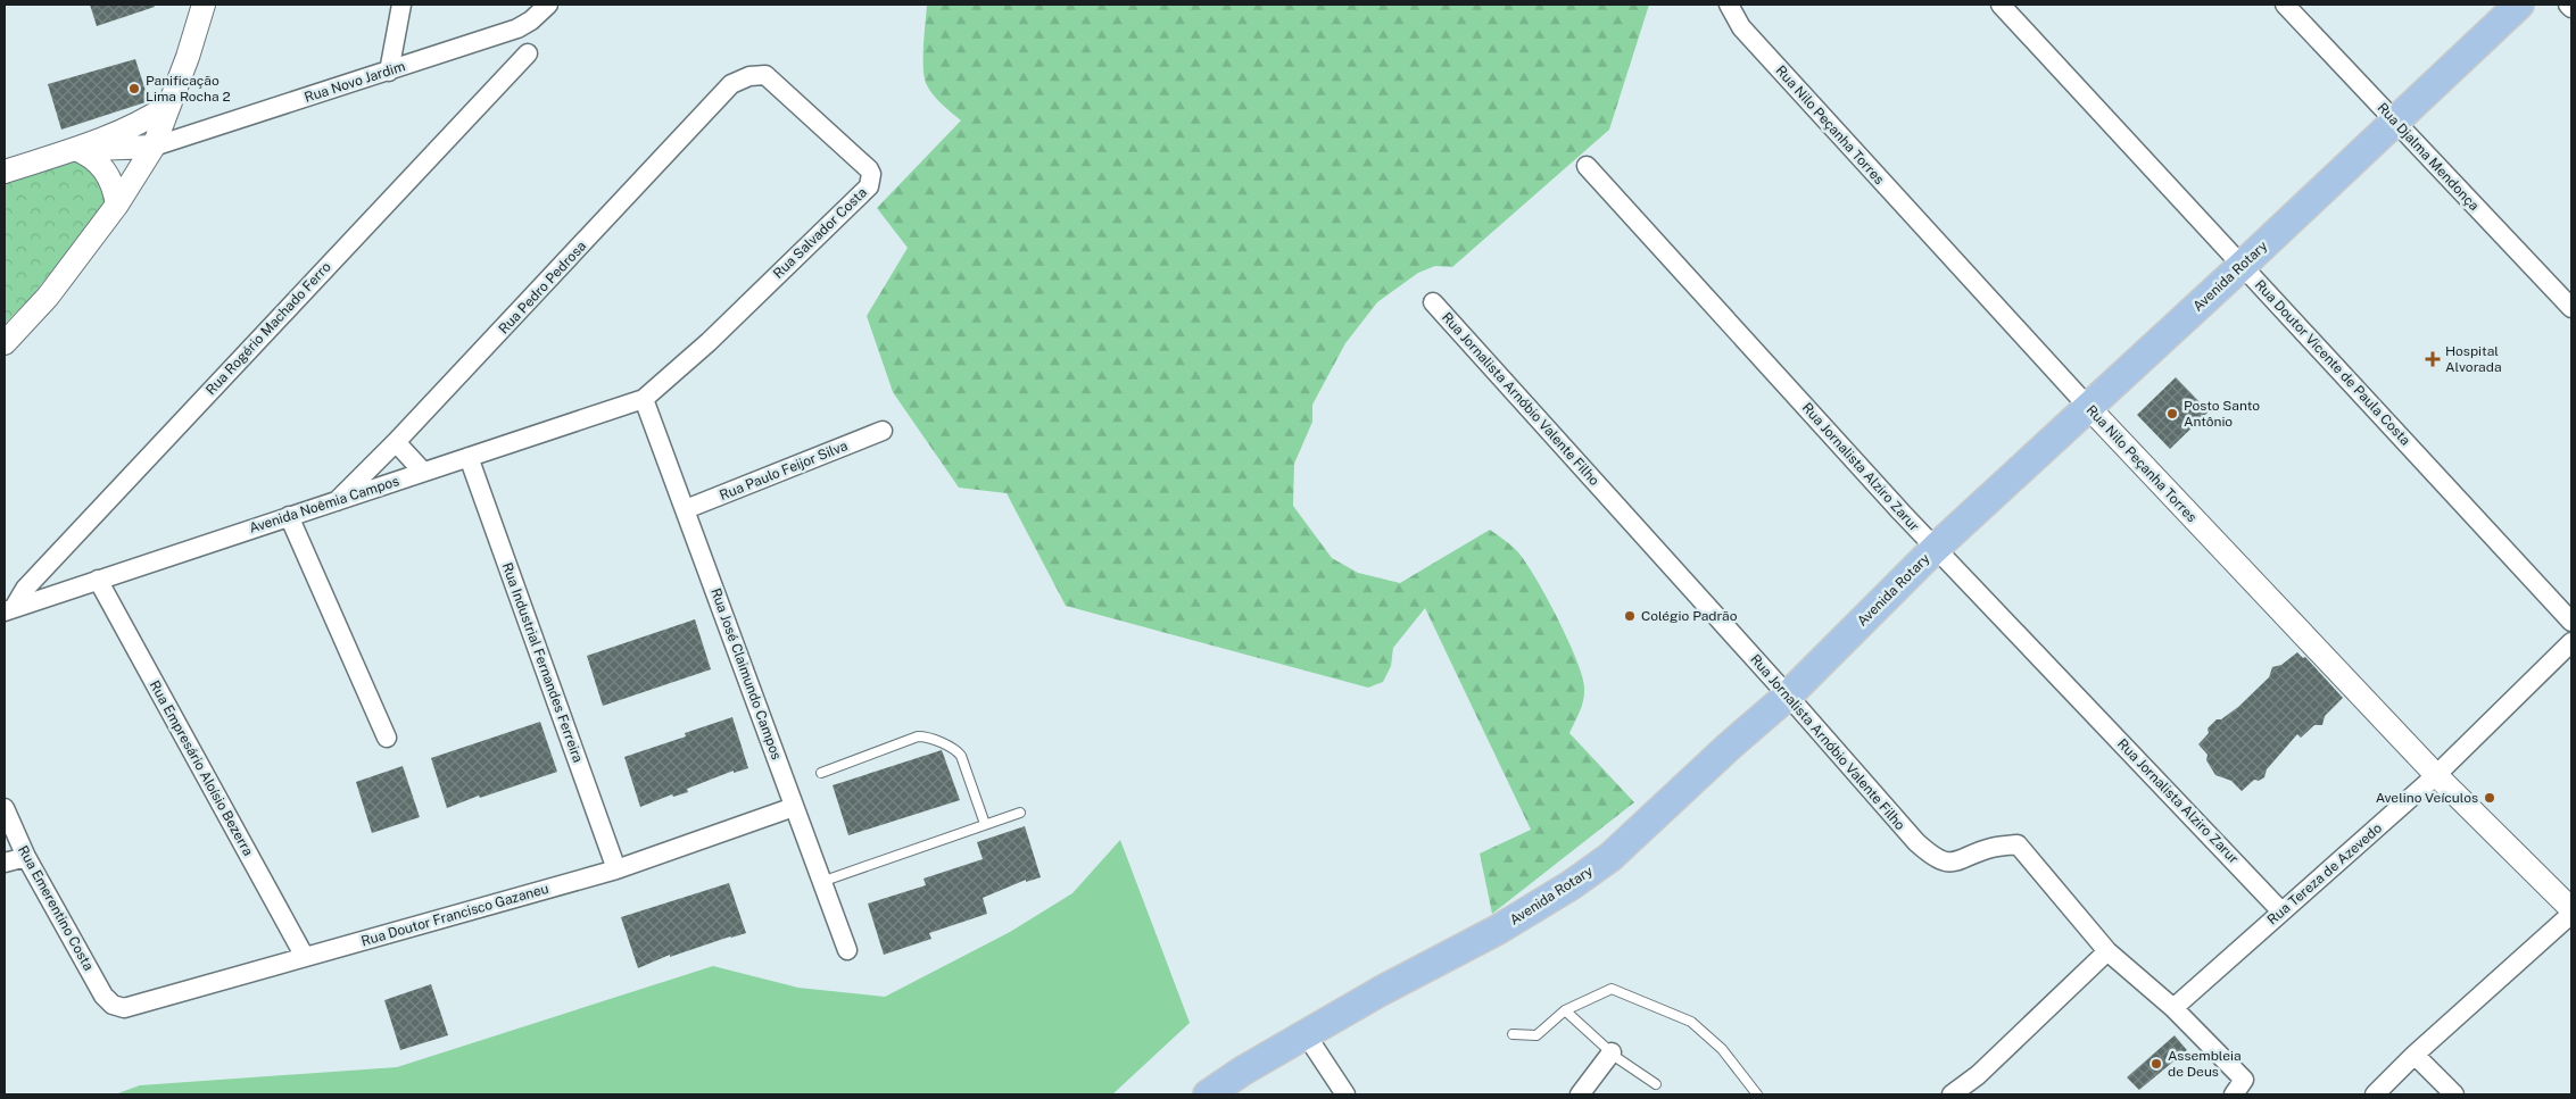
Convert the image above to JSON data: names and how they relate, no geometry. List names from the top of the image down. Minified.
{"streets":{"main road":["Avenida Rotary"],"street":["Rua Novo Jardim","Rua Nilo Peçanha Torres","Rua Djalma Mendonça","Rua Salvador Costa","Rua Pedro Pedrosa","Rua Rogério Machado Ferro","Rua Doutor Vicente de Paula Costa","Rua Jornalista Arnóbio Valente Filho","Rua Jornalista Alziro Zarur","Rua Paulo Feijor Silva","Avenida Noêmia Campos","Rua Industrial Fernandes Ferreira","Rua José Claimundo Campos","Rua Empresário Aloísio Bezerra","Rua Tereza de Azevedo","Rua Emerentino Costa","Rua Doutor Francisco Gazaneu"]},"crossings":[["Rua Nilo Peçanha Torres","Avenida Rotary"],["Rua Nilo Peçanha Torres","Rua Tereza de Azevedo"],["Rua Djalma Mendonça","Avenida Rotary"],["Rua Salvador Costa","Rua Pedro Pedrosa"],["Rua Salvador Costa","Avenida Noêmia Campos"],["Rua Salvador Costa","Rua José Claimundo Campos"],["Avenida Rotary","Rua Doutor Vicente de Paula Costa"],["Avenida Rotary","Rua Jornalista Arnóbio Valente Filho"],["Avenida Rotary","Rua Jornalista Alziro Zarur"],["Rua Pedro Pedrosa","Avenida Noêmia Campos"],["Rua Rogério Machado Ferro","Avenida Noêmia Campos"],["Rua Jornalista Arnóbio Valente Filho","Rua Tereza de Azevedo"],["Rua Jornalista Alziro Zarur","Rua Tereza de Azevedo"],["Rua Paulo Feijor Silva","Rua José Claimundo Campos"],["Avenida Noêmia Campos","Rua Industrial Fernandes Ferreira"],["Avenida Noêmia Campos","Rua José Claimundo Campos"],["Avenida Noêmia Campos","Rua Empresário Aloísio Bezerra"],["Rua Industrial Fernandes Ferreira","Rua Doutor Francisco Gazaneu"],["Rua José Claimundo Campos","Rua Doutor Francisco Gazaneu"],["Rua Empresário Aloísio Bezerra","Rua Doutor Francisco Gazaneu"],["Rua Emerentino Costa","Rua Doutor Francisco Gazaneu"]],"places":{"other":["Panificação Lima Rocha 2","Posto Santo Antônio","Colégio Padrão","Avelino Veículos","Assembleia de Deus"],"health":["Hospital Alvorada"]}}
